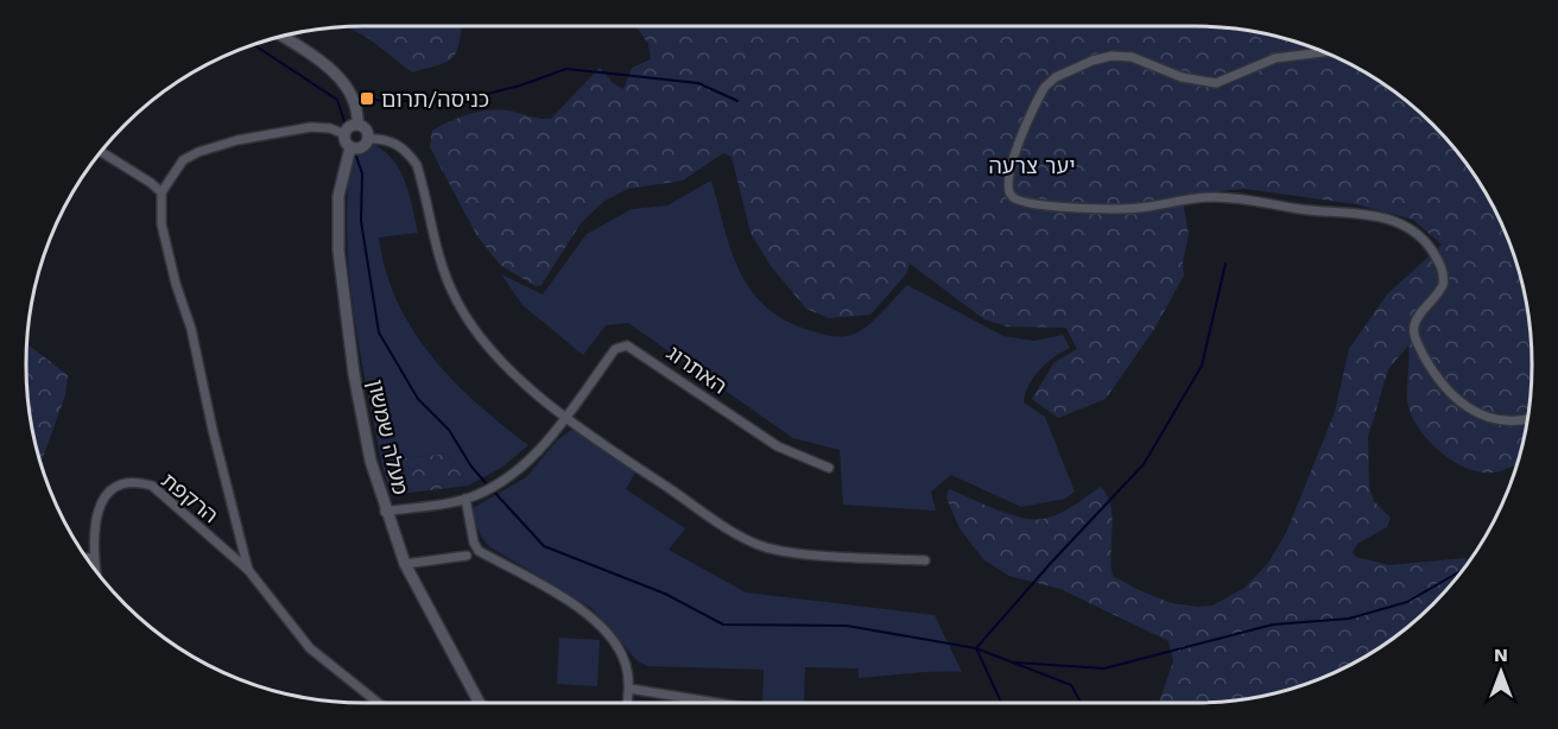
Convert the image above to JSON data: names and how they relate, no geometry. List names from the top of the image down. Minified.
{"streets":{"street":["האתרוג","מעלה שמשון","הרקפת"]},"parks":["יער צרעה"],"places":{"transit":["כניסה/תרום"]},"north":"top"}
